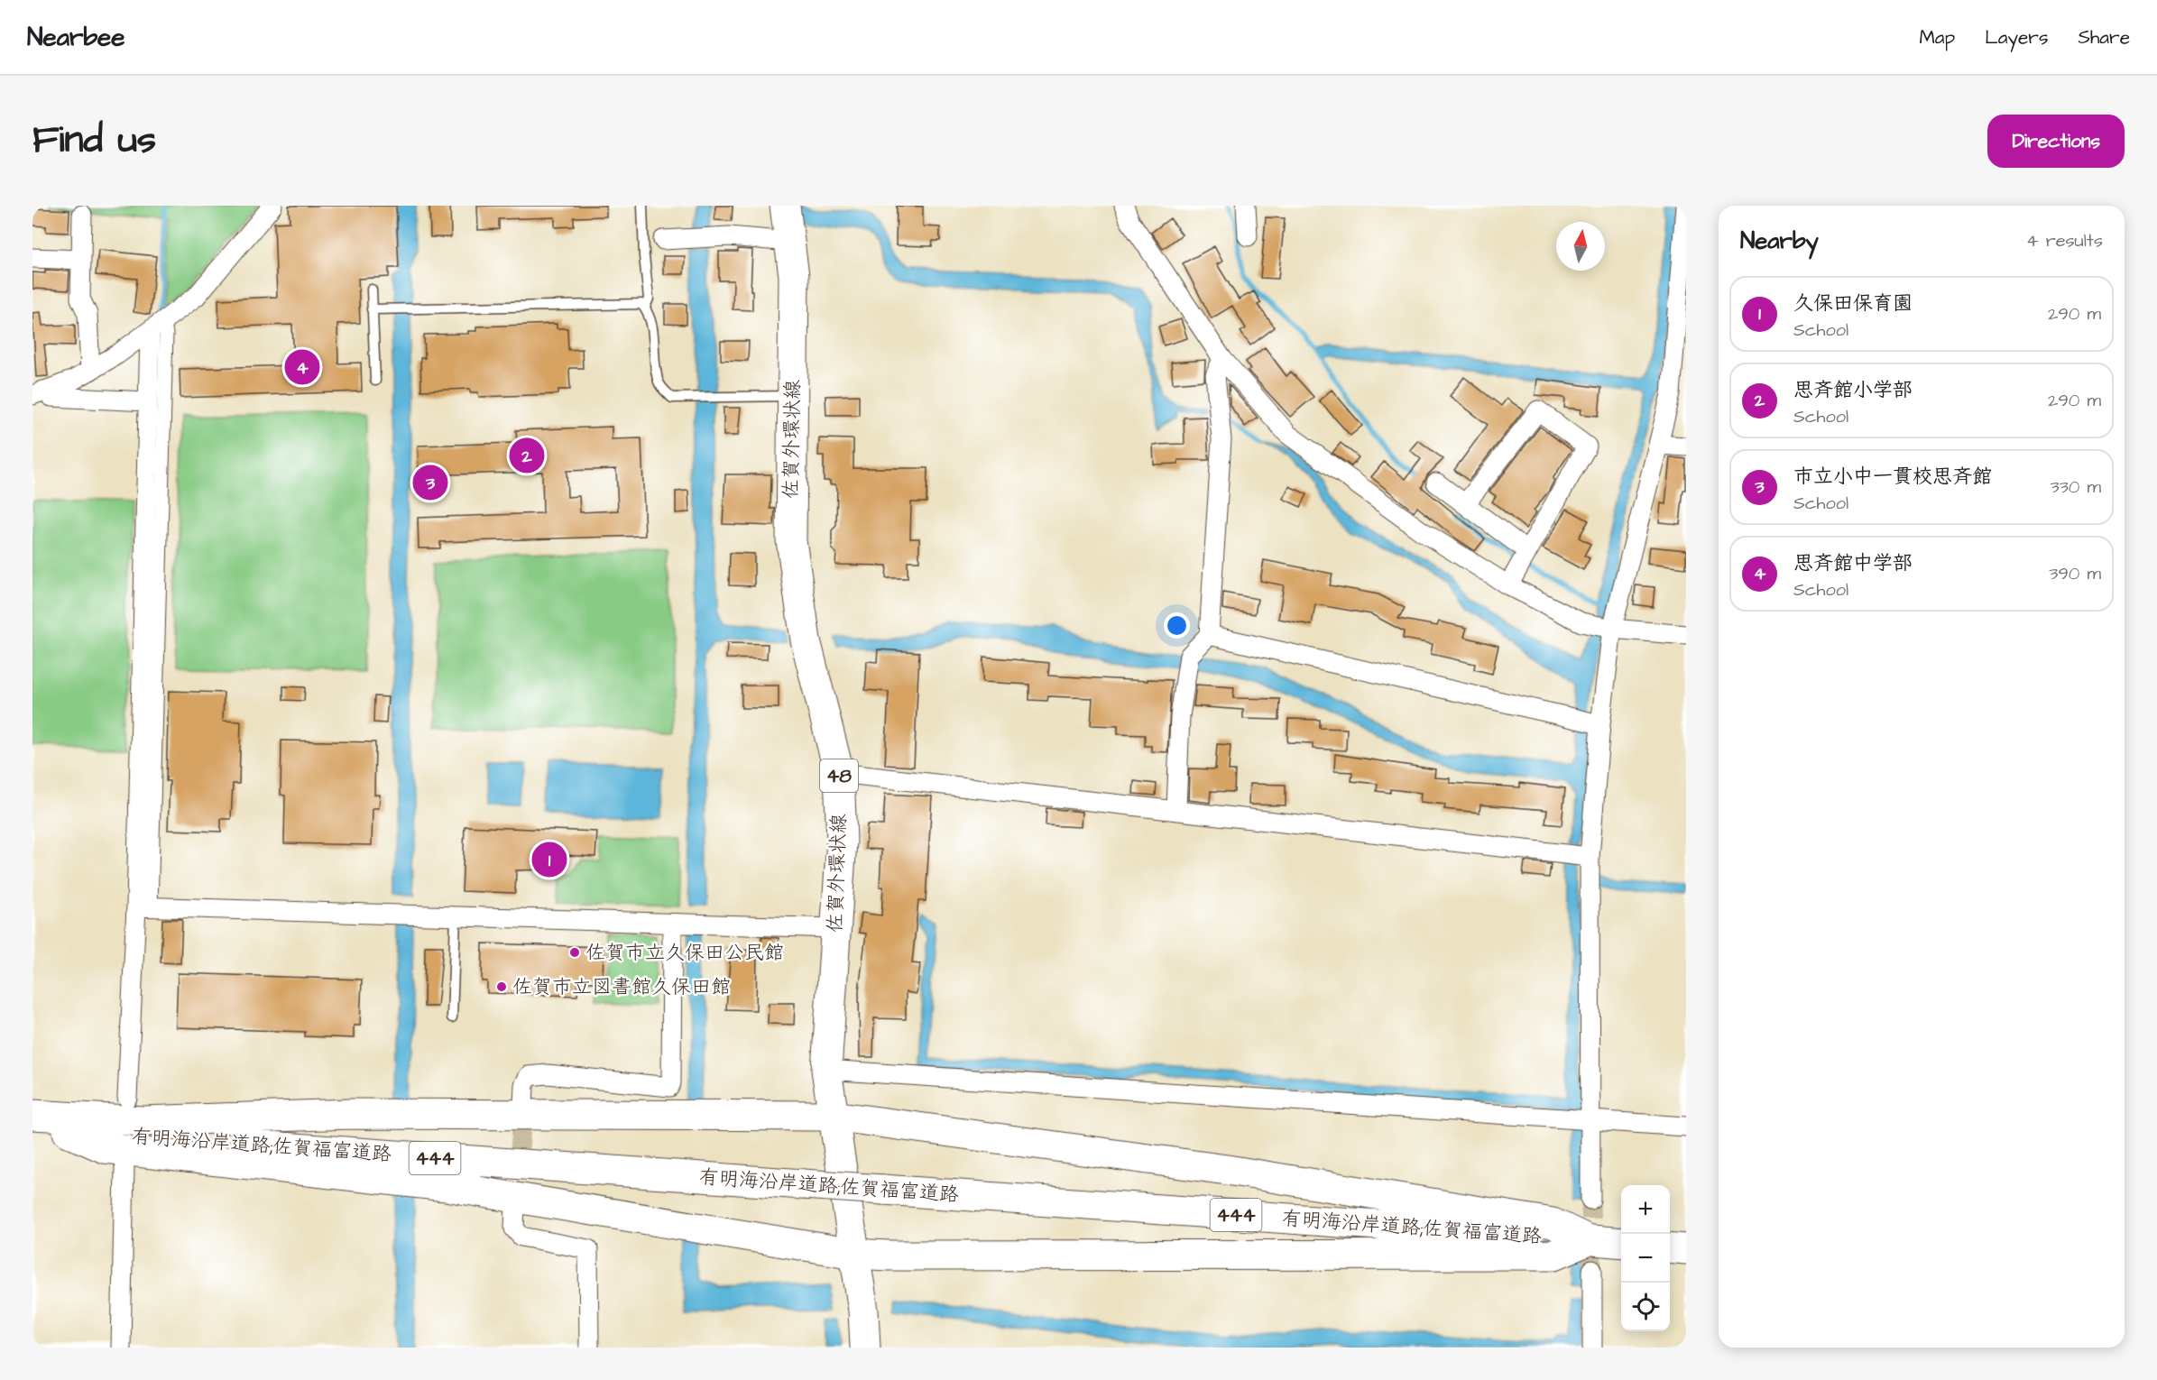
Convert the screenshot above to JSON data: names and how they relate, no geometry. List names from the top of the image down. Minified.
{"streets":{"main road":["佐賀外環状線","48","有明海沿岸道路;佐賀福富道路","444"]},"places":["佐賀市立久保田公民館","佐賀市立図書館久保田館"],"north":"top","page":{"header":"Nearbee","nav":["Map","Layers","Share"],"title":"Find us","buttons":"Directions","heading":["Nearby","4 results"],"list":[{"mark":"1","name":"久保田保育園","note":"School","value":"290 m"},{"mark":"2","name":"思斉館小学部","note":"School","value":"290 m"},{"mark":"3","name":"市立小中一貫校思斉館","note":"School","value":"330 m"},{"mark":"4","name":"思斉館中学部","note":"School","value":"390 m"}],"pins":["4","2","3","1"],"map_buttons":["+","−"]}}
